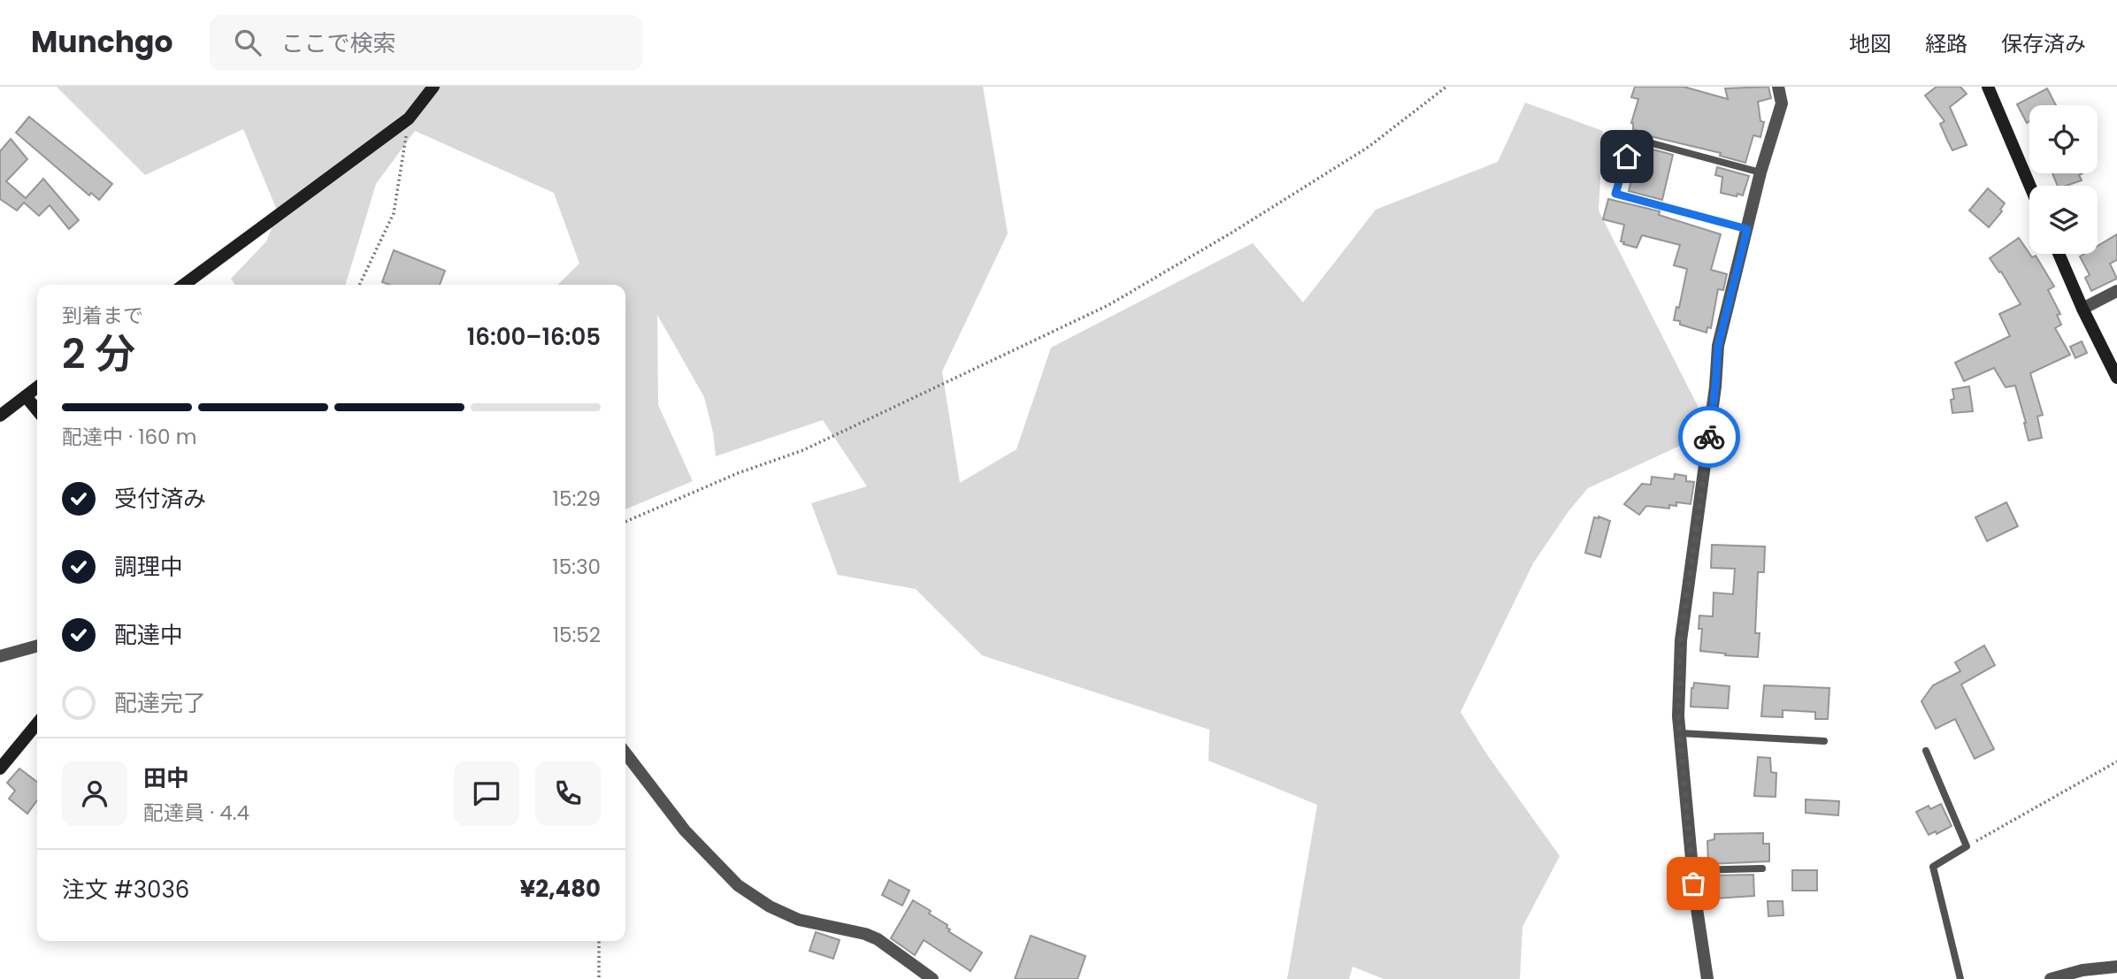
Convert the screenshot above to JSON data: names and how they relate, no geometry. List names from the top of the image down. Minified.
{"page":{"header":"Munchgo","search":"ここで検索","nav":["地図","経路","保存済み"],"heading":["2 分","到着まで","16:00–16:05"],"panel":["田中","配達員 · 4.4","注文 #3036","¥2,480"],"bar":"配達中 · 160 m","list":[["受付済み","15:29"],["調理中","15:30"],["配達中","15:52"],"配達完了"]}}
